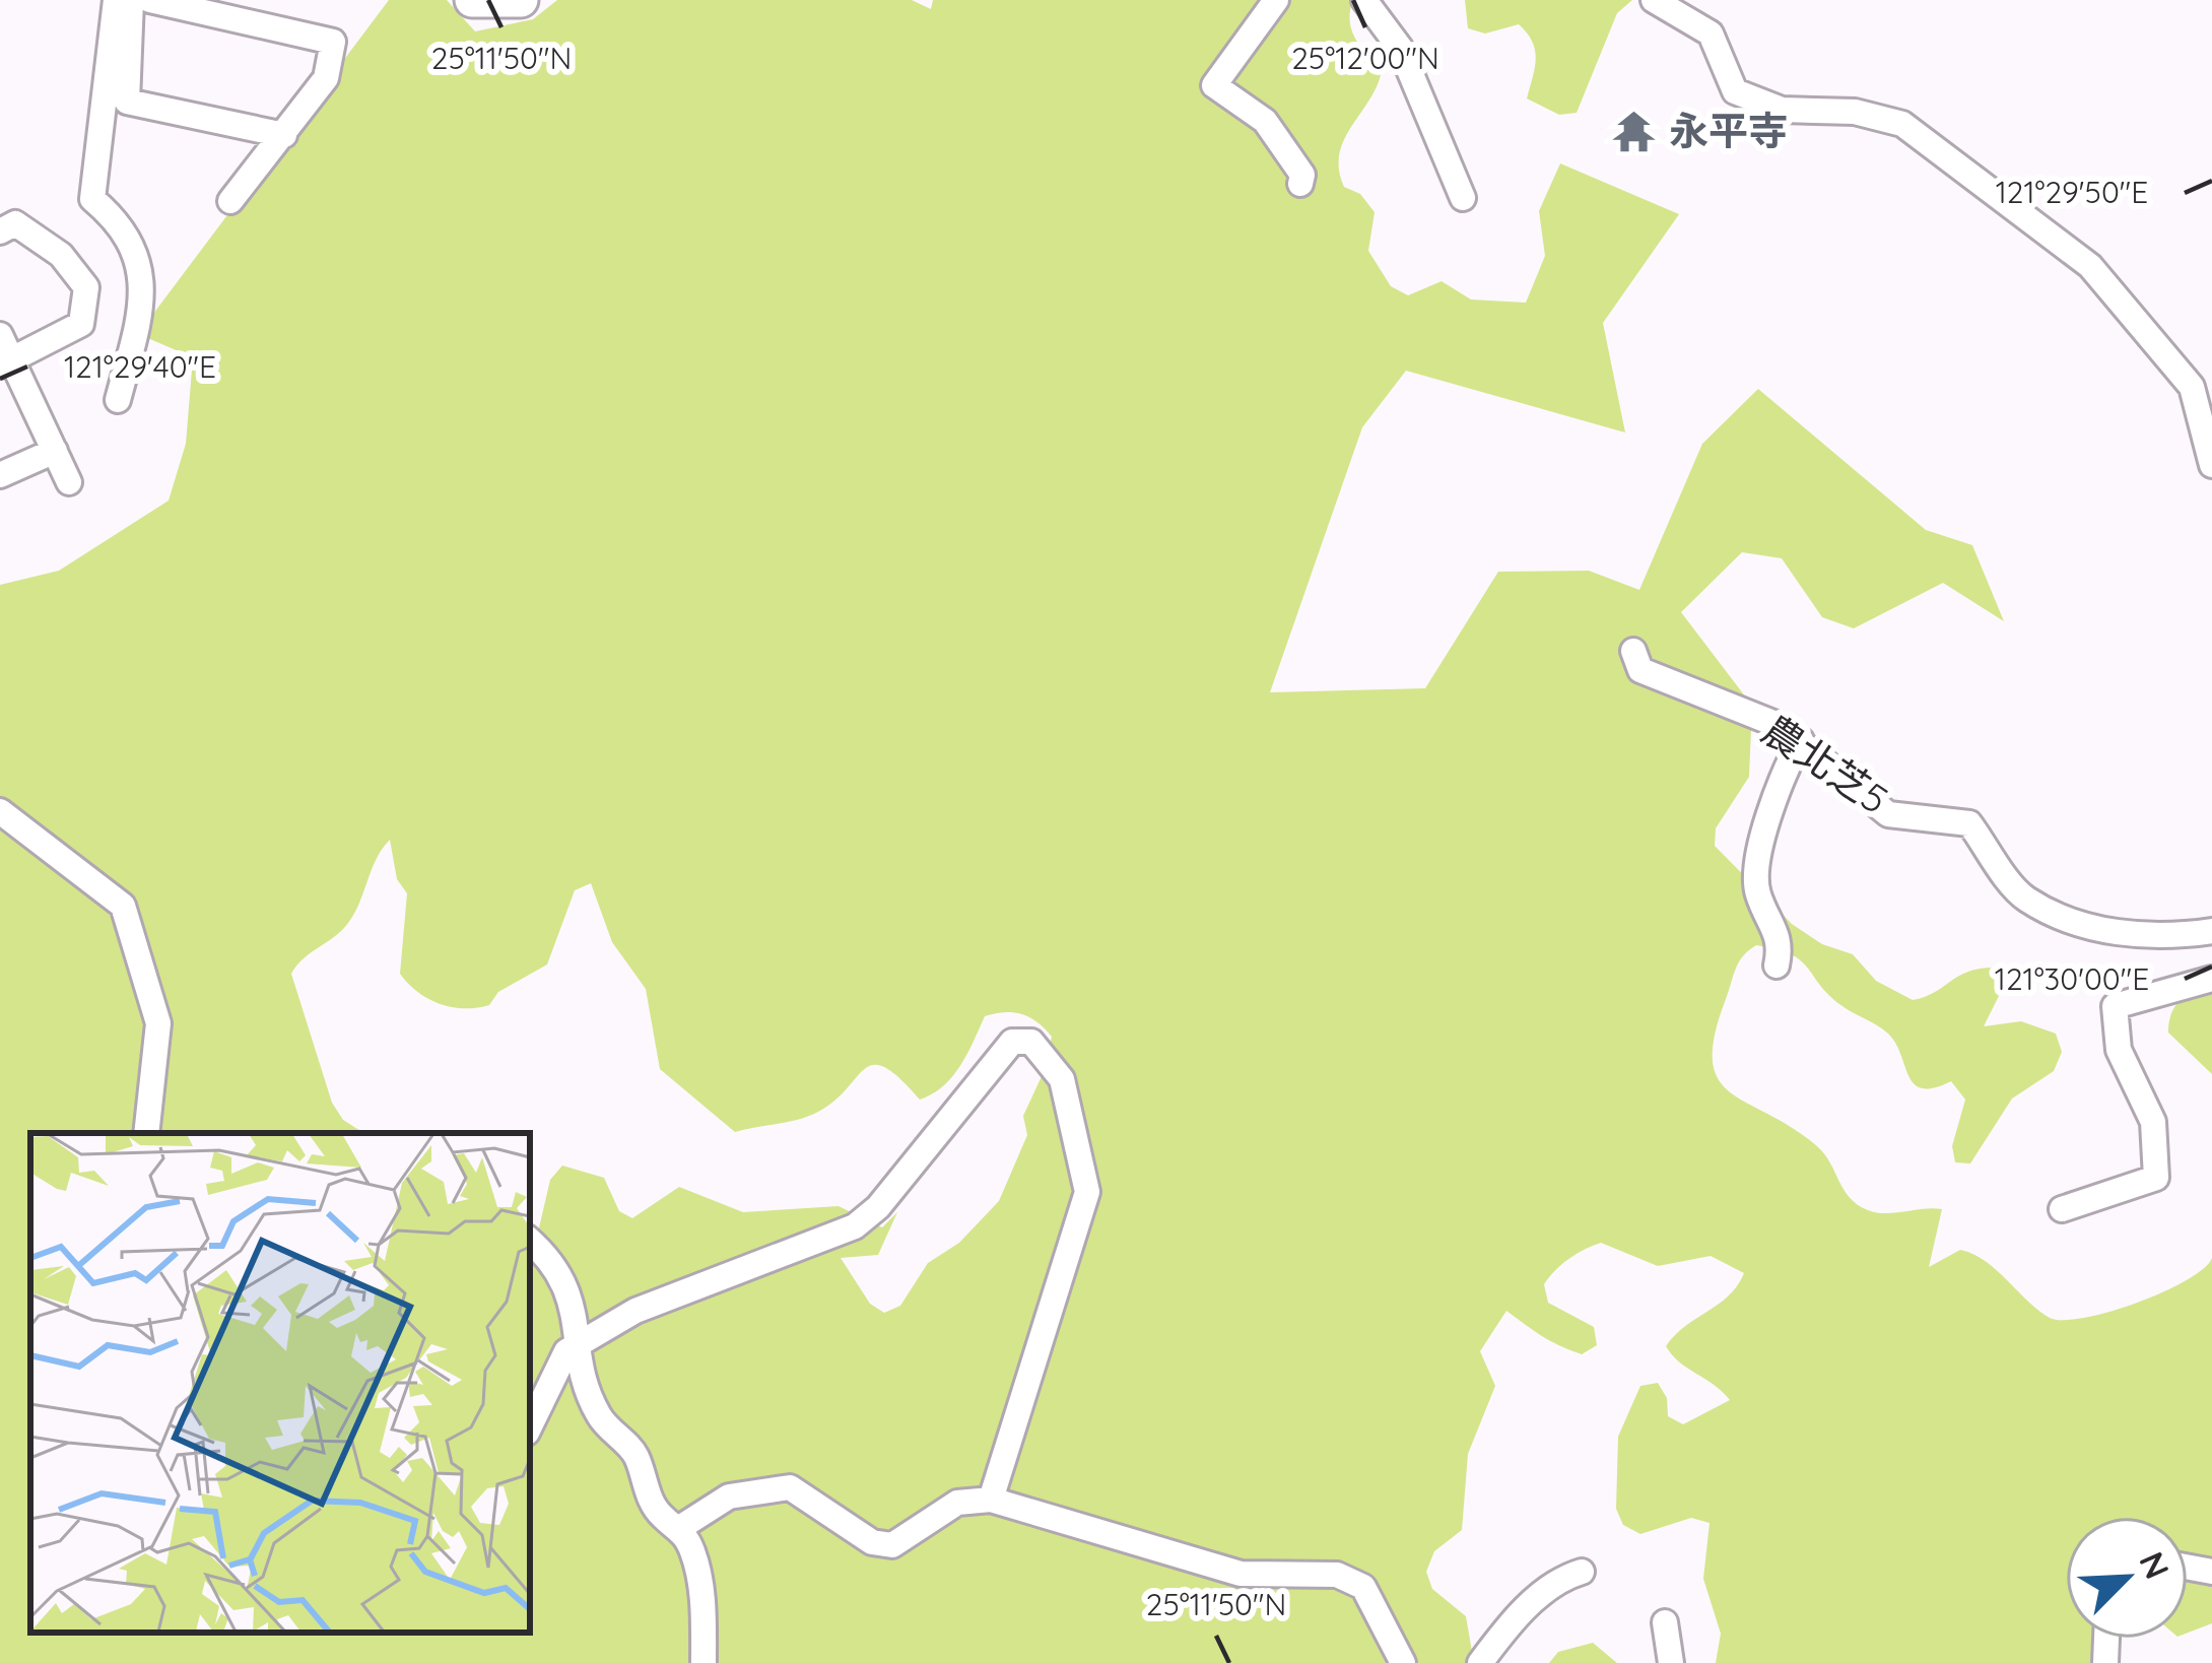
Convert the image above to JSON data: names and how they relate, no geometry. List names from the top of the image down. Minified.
{"streets":{"street":["農北芝5"]},"places":{"temple":["永平寺"]},"north":"top right","coordinates":["25°11'50\"N","25°12'00\"N","121°29'50\"E","121°29'40\"E","121°30'00\"E"]}
